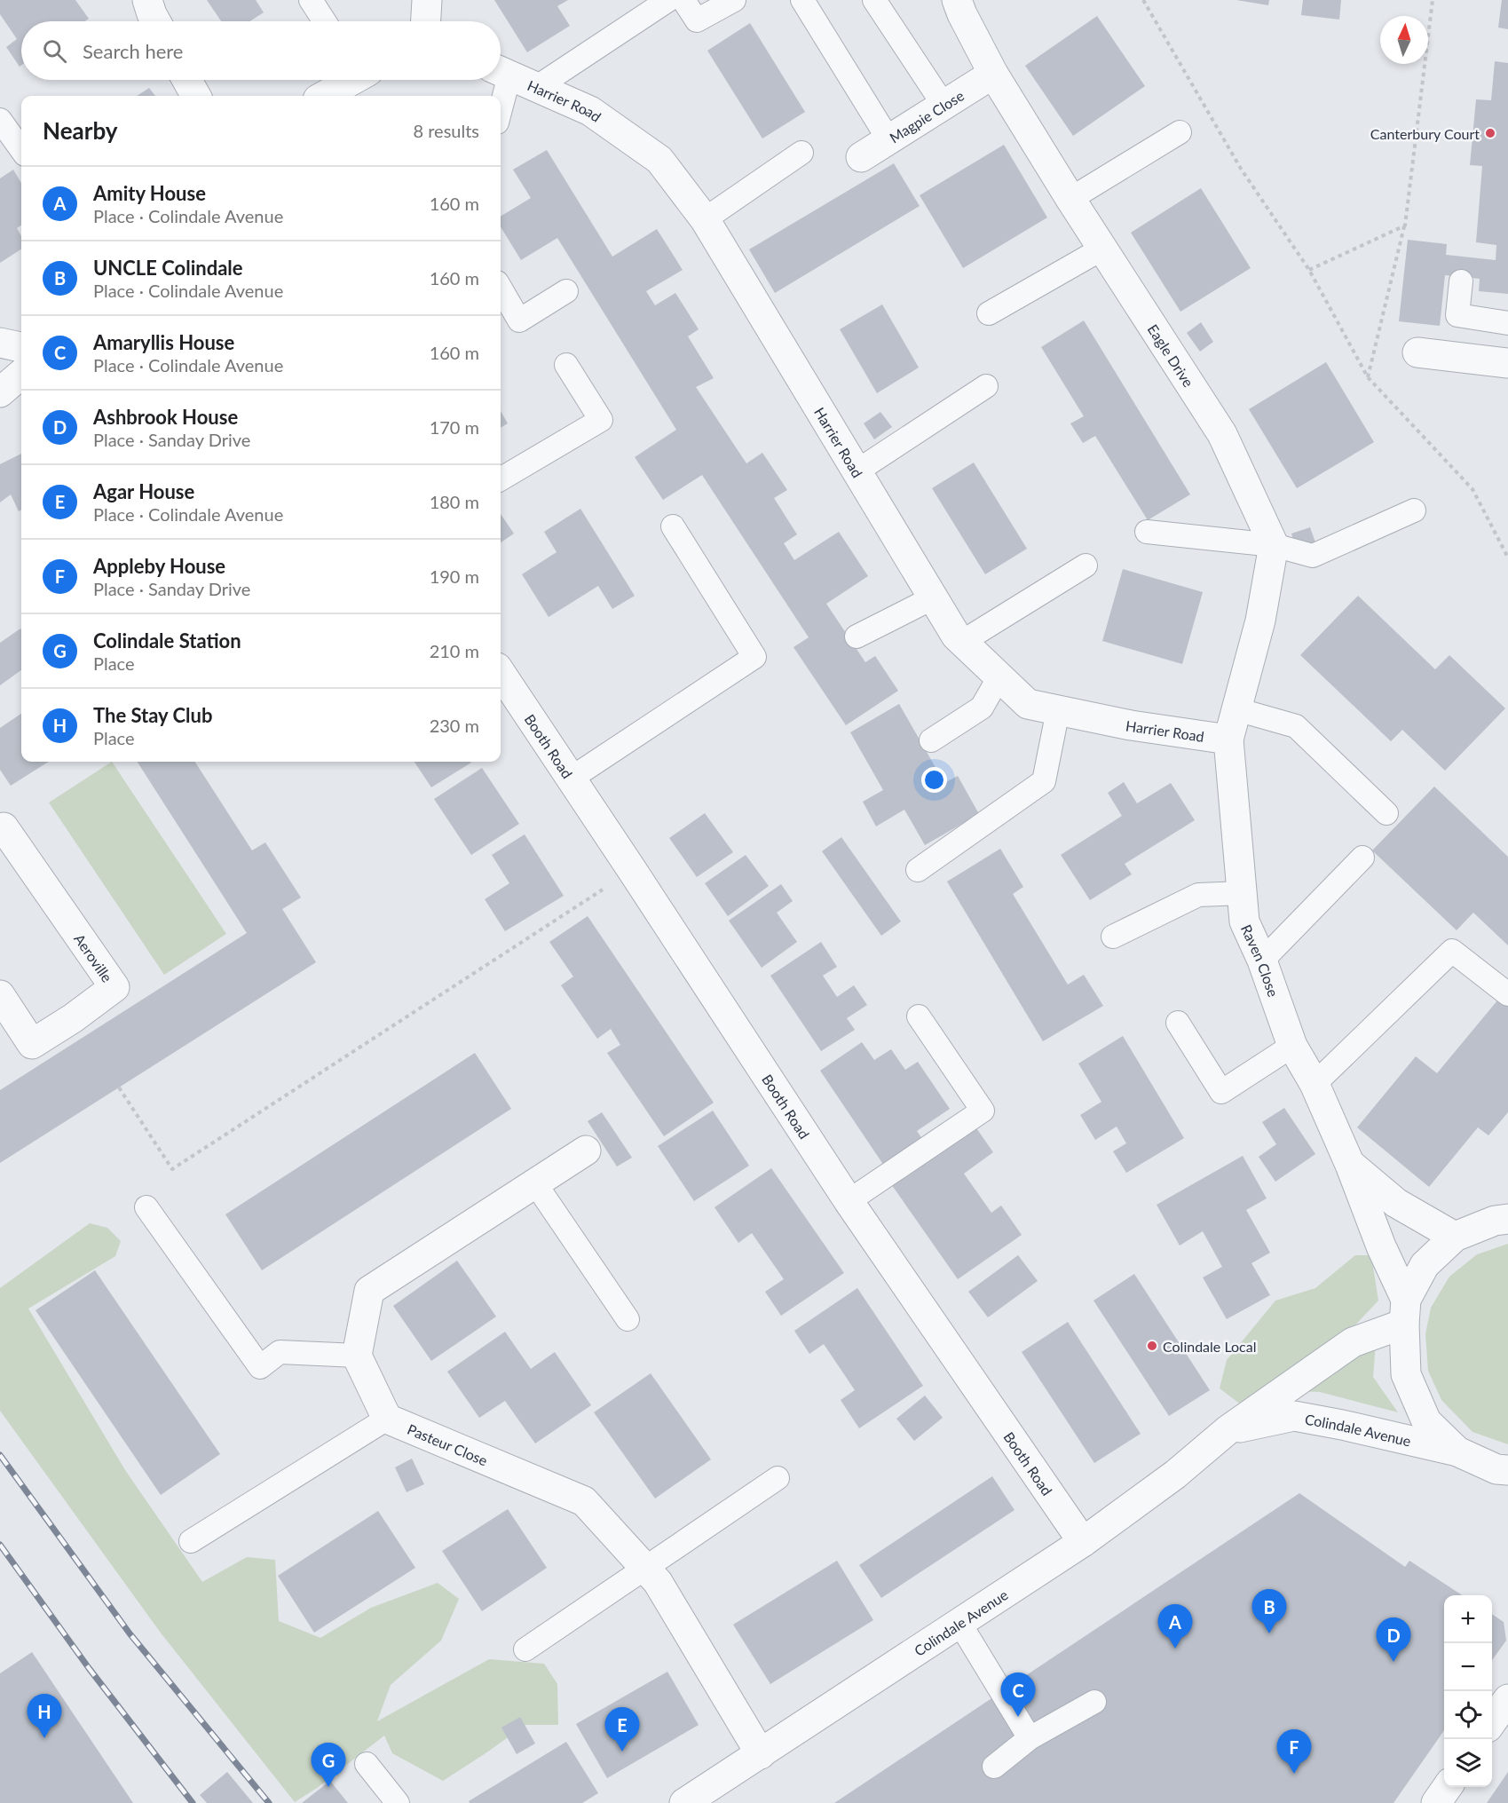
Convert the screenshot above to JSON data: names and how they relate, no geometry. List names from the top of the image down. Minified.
{"streets":{"street":["Harrier Road","Magpie Close","Eagle Drive","Booth Road","Aeroville","Raven Close","Colindale Avenue","Pasteur Close"]},"crossings":[["Harrier Road","Raven Close"],["Magpie Close","Eagle Drive"],["Booth Road","Colindale Avenue"],["Raven Close","Colindale Avenue"],["Colindale Avenue","Pasteur Close"]],"places":["Canterbury Court","Colindale Local"],"north":"top","page":{"search":"Search here","heading":["Nearby","8 results"],"list":[{"mark":"A","name":"Amity House","note":"Place · Colindale Avenue","value":"160 m"},{"mark":"B","name":"UNCLE Colindale","note":"Place · Colindale Avenue","value":"160 m"},{"mark":"C","name":"Amaryllis House","note":"Place · Colindale Avenue","value":"160 m"},{"mark":"D","name":"Ashbrook House","note":"Place · Sanday Drive","value":"170 m"},{"mark":"E","name":"Agar House","note":"Place · Colindale Avenue","value":"180 m"},{"mark":"F","name":"Appleby House","note":"Place · Sanday Drive","value":"190 m"},{"mark":"G","name":"Colindale Station","note":"Place","value":"210 m"},{"mark":"H","name":"The Stay Club","note":"Place","value":"230 m"}],"pins":["B","A","D","C","H","E","F","G"],"map_buttons":["+","−"]}}
